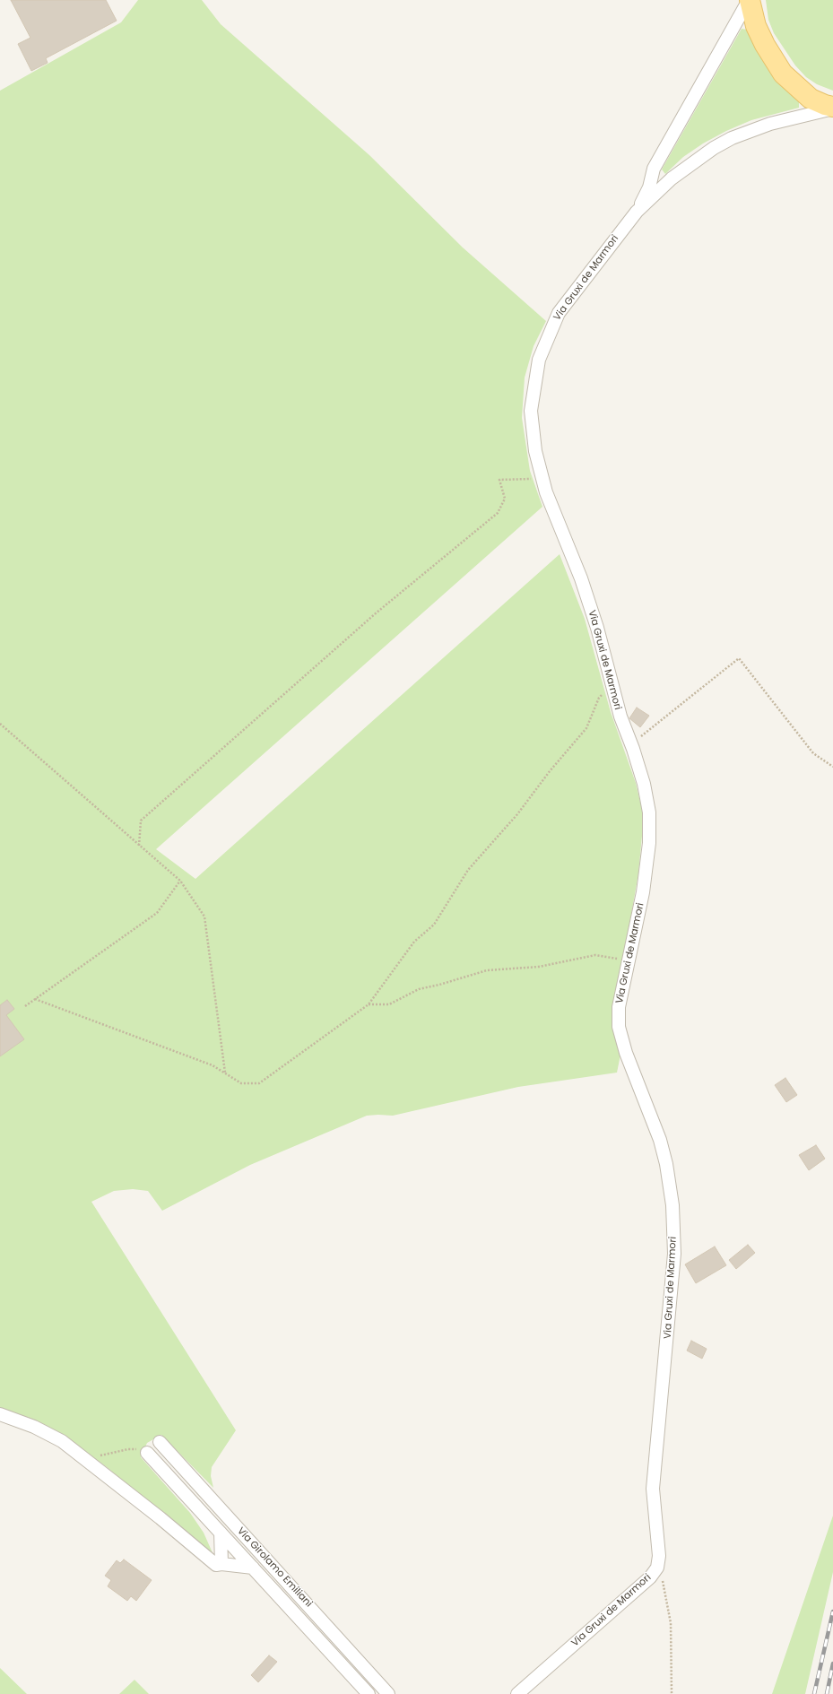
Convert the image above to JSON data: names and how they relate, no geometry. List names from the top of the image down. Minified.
{"streets":{"street":["Via Gruxi de Marmori","Via Girolamo Emiliani"]}}
